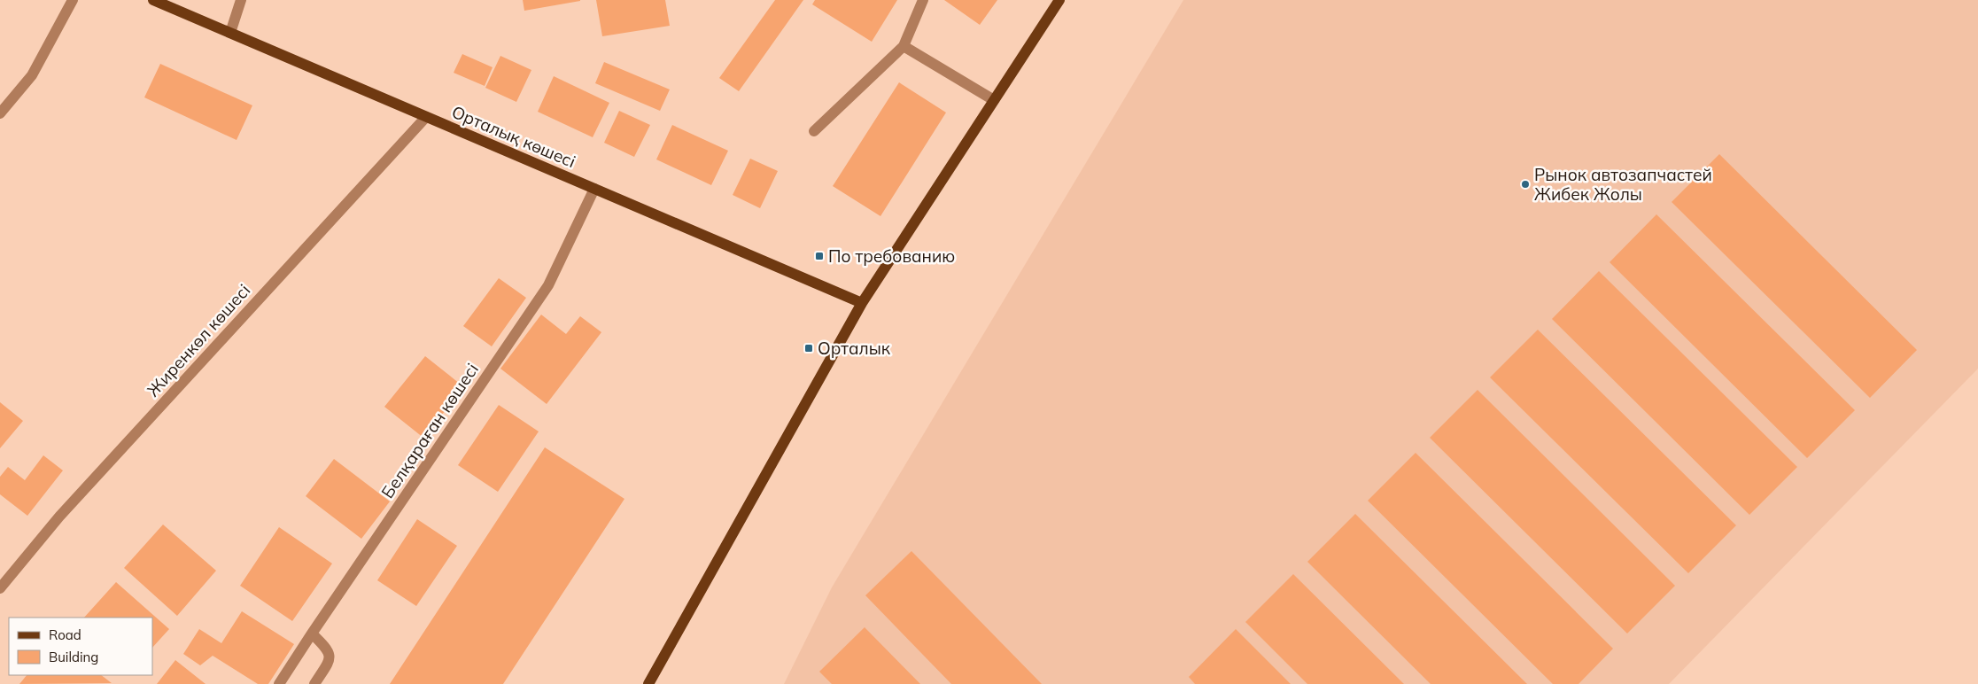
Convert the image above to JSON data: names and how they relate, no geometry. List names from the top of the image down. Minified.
{"streets":{"main road":["Орталық көшесі"],"street":["Жиренкөл көшесі","Белқараған көшесі"]},"crossings":[["Орталық көшесі","Жиренкөл көшесі"],["Орталық көшесі","Белқараған көшесі"]],"places":{"other":["Рынок автозапчастей Жибек Жолы"],"transit":["По требованию","Орталык"]},"legend":["Road","Building"]}
